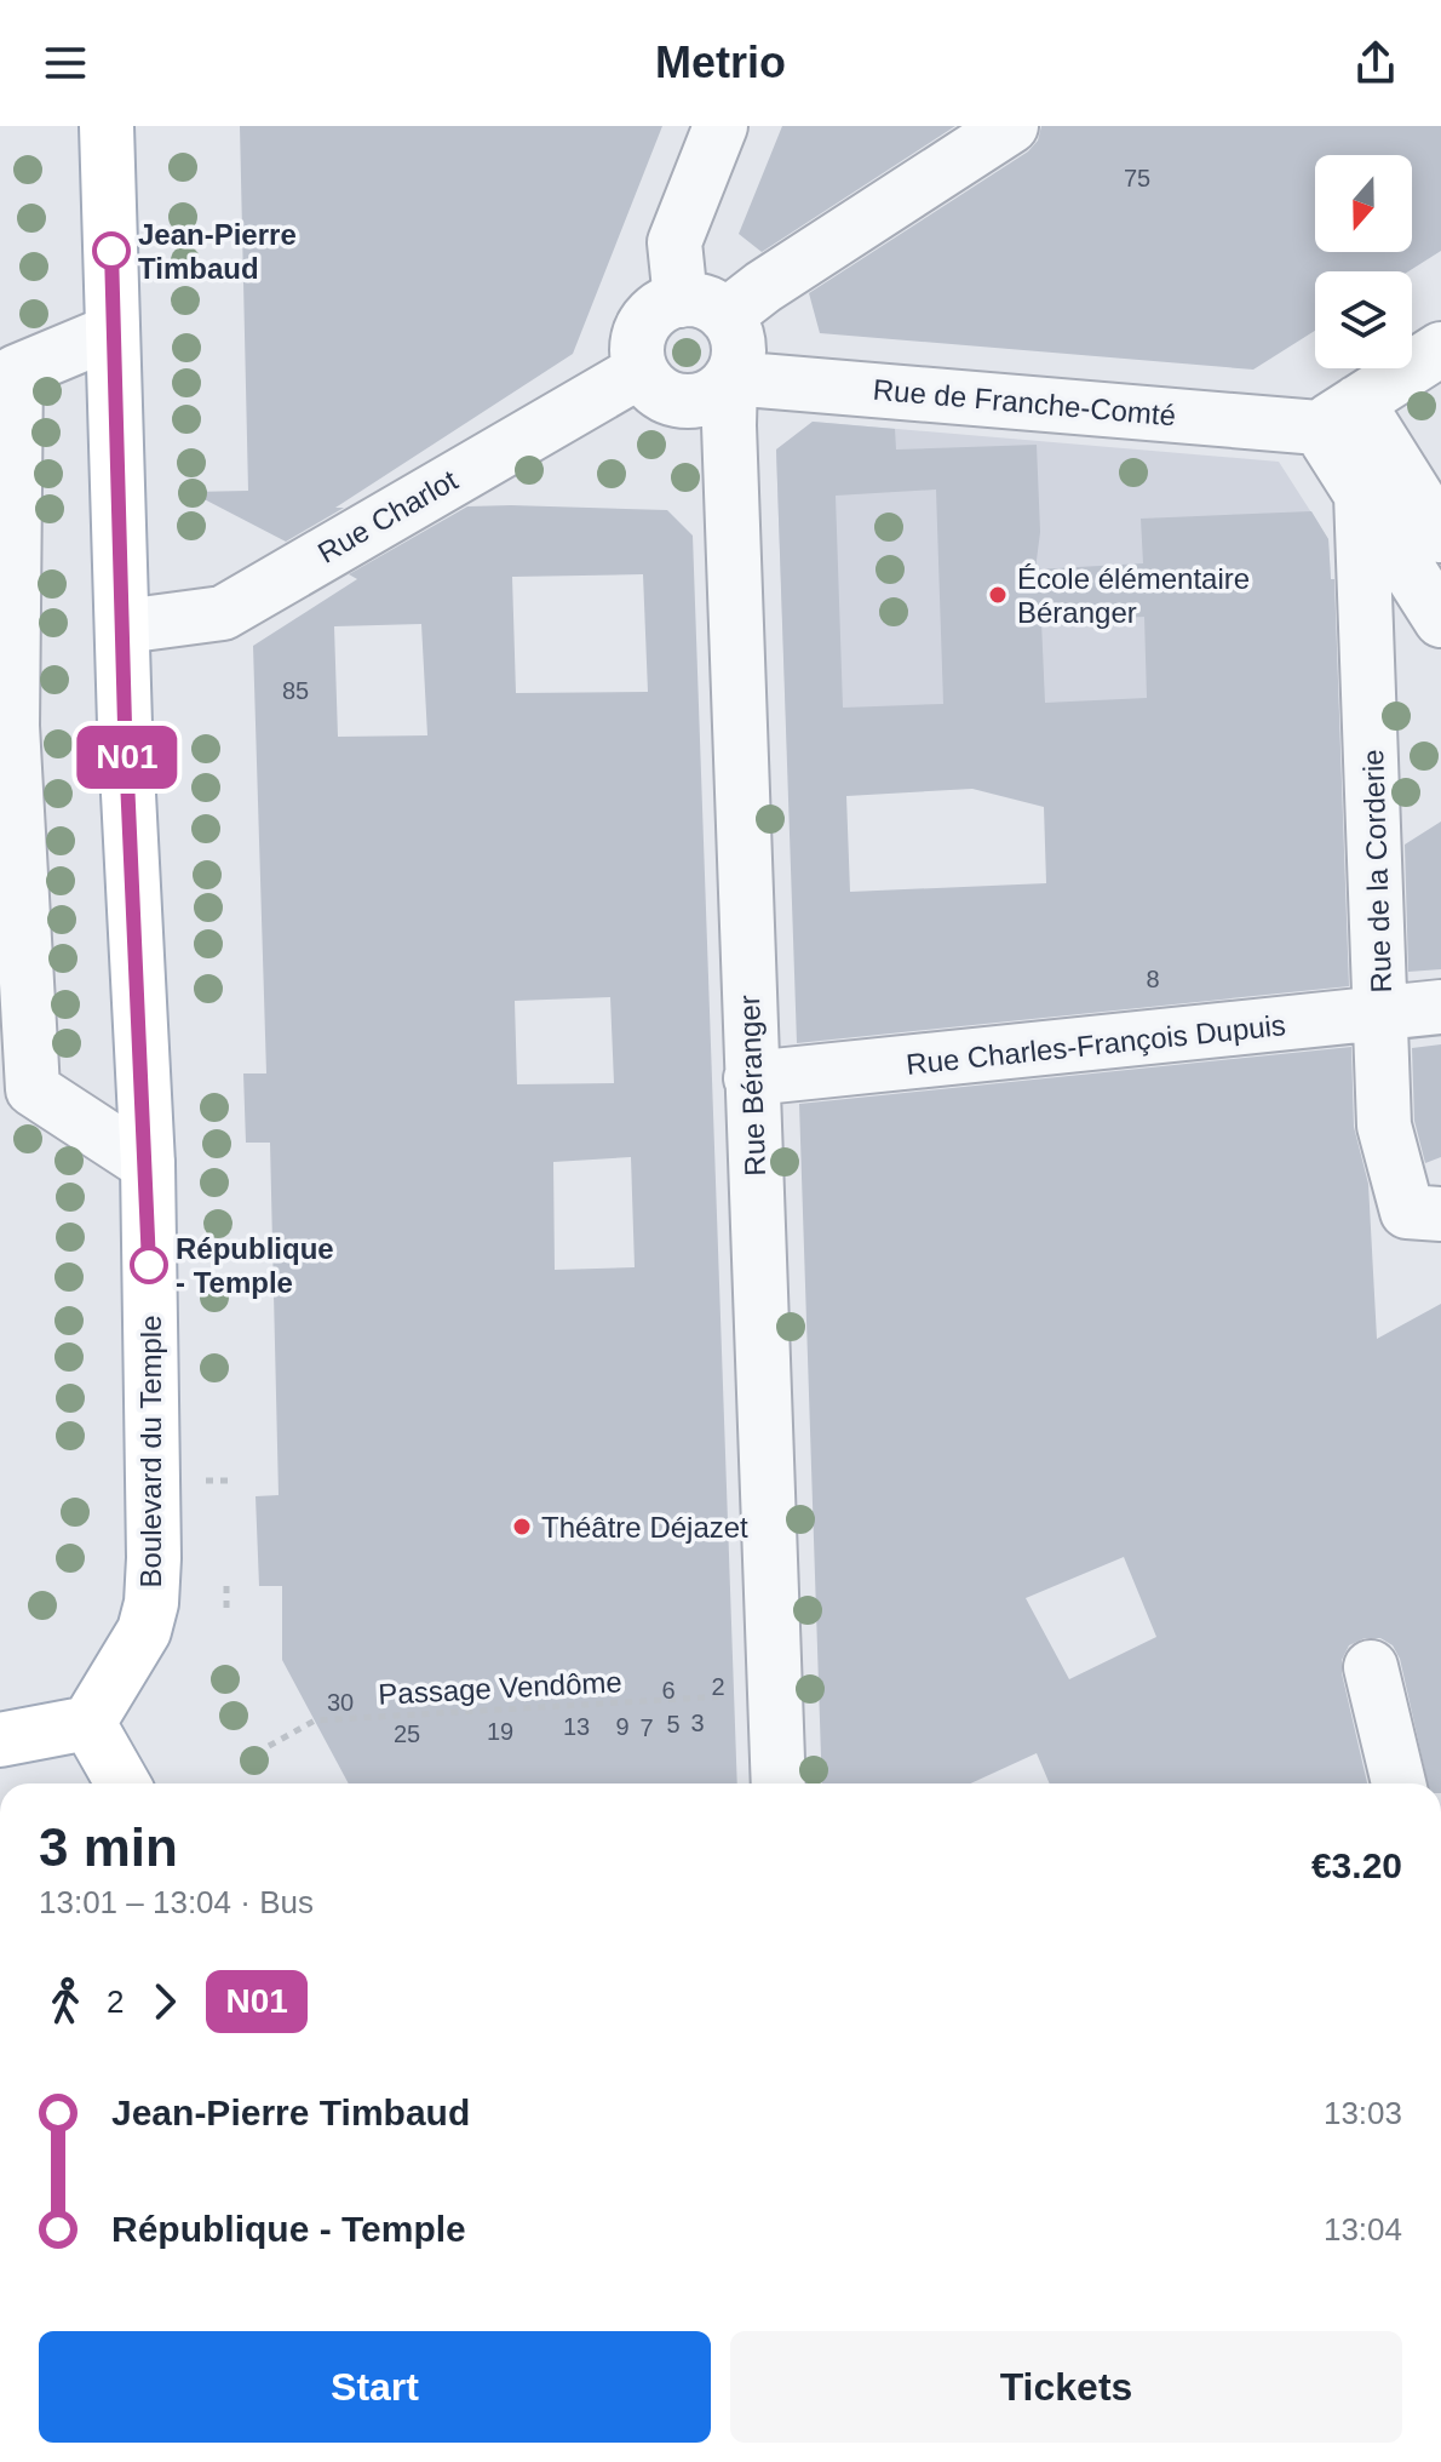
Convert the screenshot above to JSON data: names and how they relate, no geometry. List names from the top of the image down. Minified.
{"streets":{"main road":["Boulevard du Temple"],"street":["Rue de Franche-Comté","Rue Charlot","Rue de la Corderie","Rue Charles-François Dupuis","Rue Béranger"],"path":["Passage Vendôme"]},"crossings":[["Rue de Franche-Comté","Rue Charlot"],["Rue de Franche-Comté","Rue Béranger"],["Rue Charlot","Rue Béranger"],["Rue Charlot","Boulevard du Temple"],["Rue de la Corderie","Rue Charles-François Dupuis"],["Rue Charles-François Dupuis","Rue Béranger"]],"places":["Jean-Pierre Timbaud","École élémentaire Béranger","République - Temple","Théâtre Déjazet"],"lines":["bus line N01"],"house_numbers":["75","85","8","2","6","30","3","5","13","9","7","19","25"],"north":"bottom","page":{"header":"Metrio","on_map":"N01","heading":["3 min","13:01 – 13:04 · Bus","€3.20"],"legs":["2","N01"],"list":[{"name":"Jean-Pierre Timbaud","value":"13:03"},{"name":"République - Temple","value":"13:04"}],"buttons":["Start","Tickets"]}}
